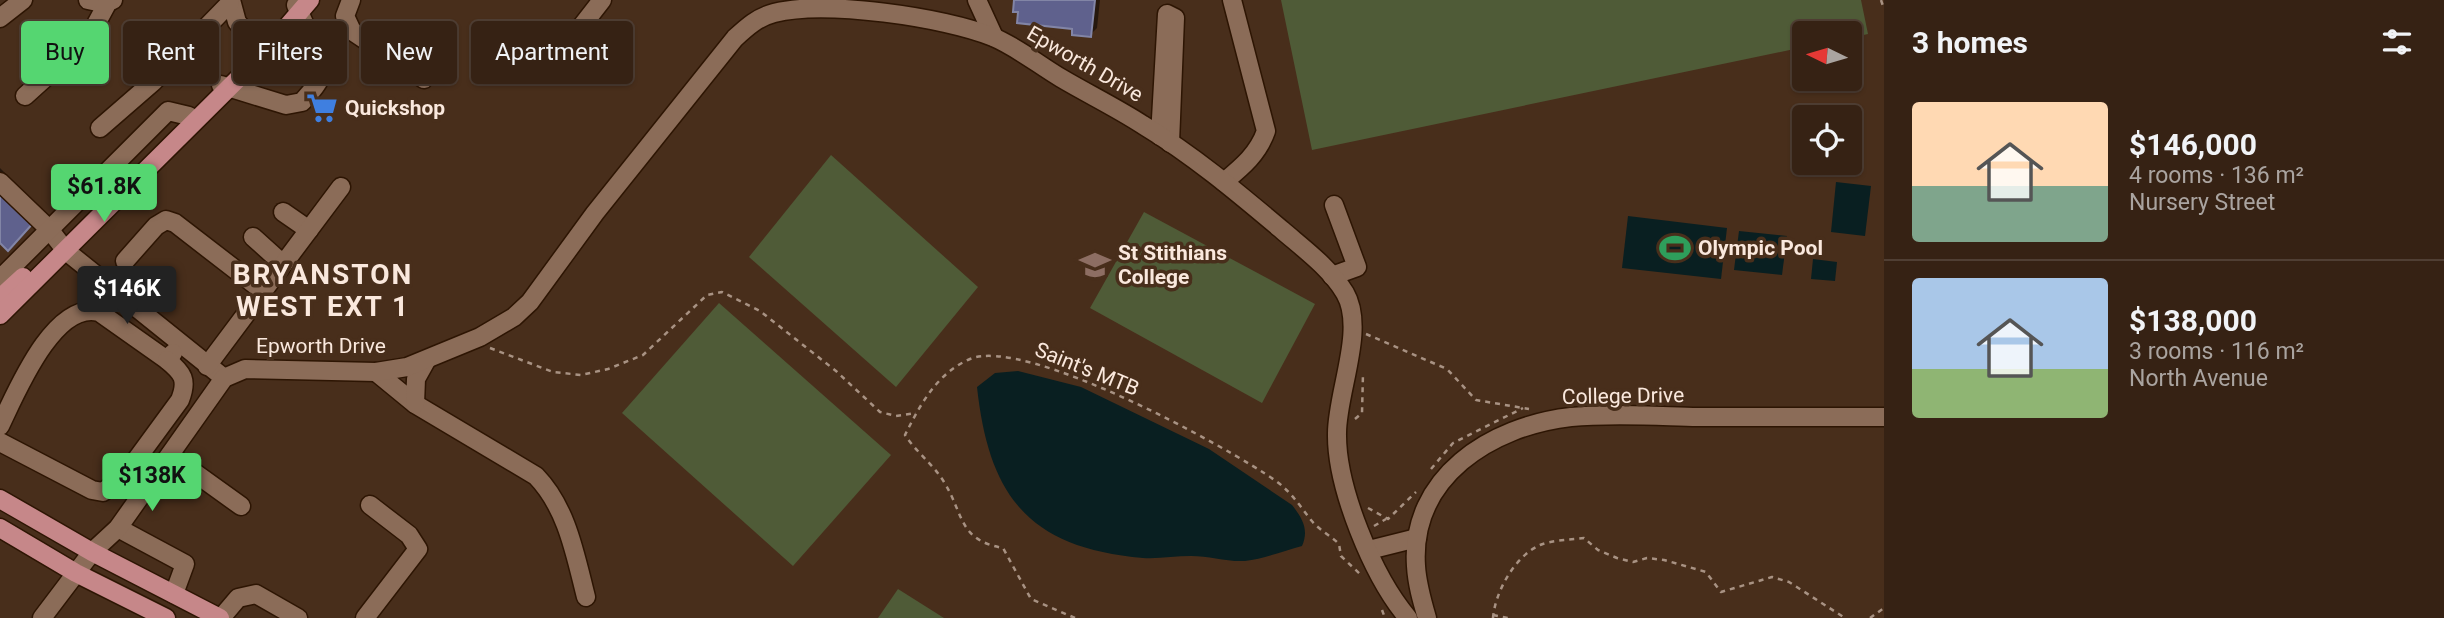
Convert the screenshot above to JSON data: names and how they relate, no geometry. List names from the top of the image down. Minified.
{"streets":{"street":["Epworth Drive","College Drive"],"path":["Saint's MTB"]},"districts":["BRYANSTON WEST EXT 1"],"places":{"supermarket":["Quickshop"],"sports":["Olympic Pool"],"school or university":["St Stithians College"]},"north":"left","page":{"heading":"3 homes","chip":["Buy","Rent","Filters","New","Apartment"],"list":[{"name":"$146,000","note":"4 rooms · 136 m² · Nursery Street"},{"name":"$138,000","note":"3 rooms · 116 m² · North Avenue"}],"price":["$61.8K","$146K","$138K"]}}
